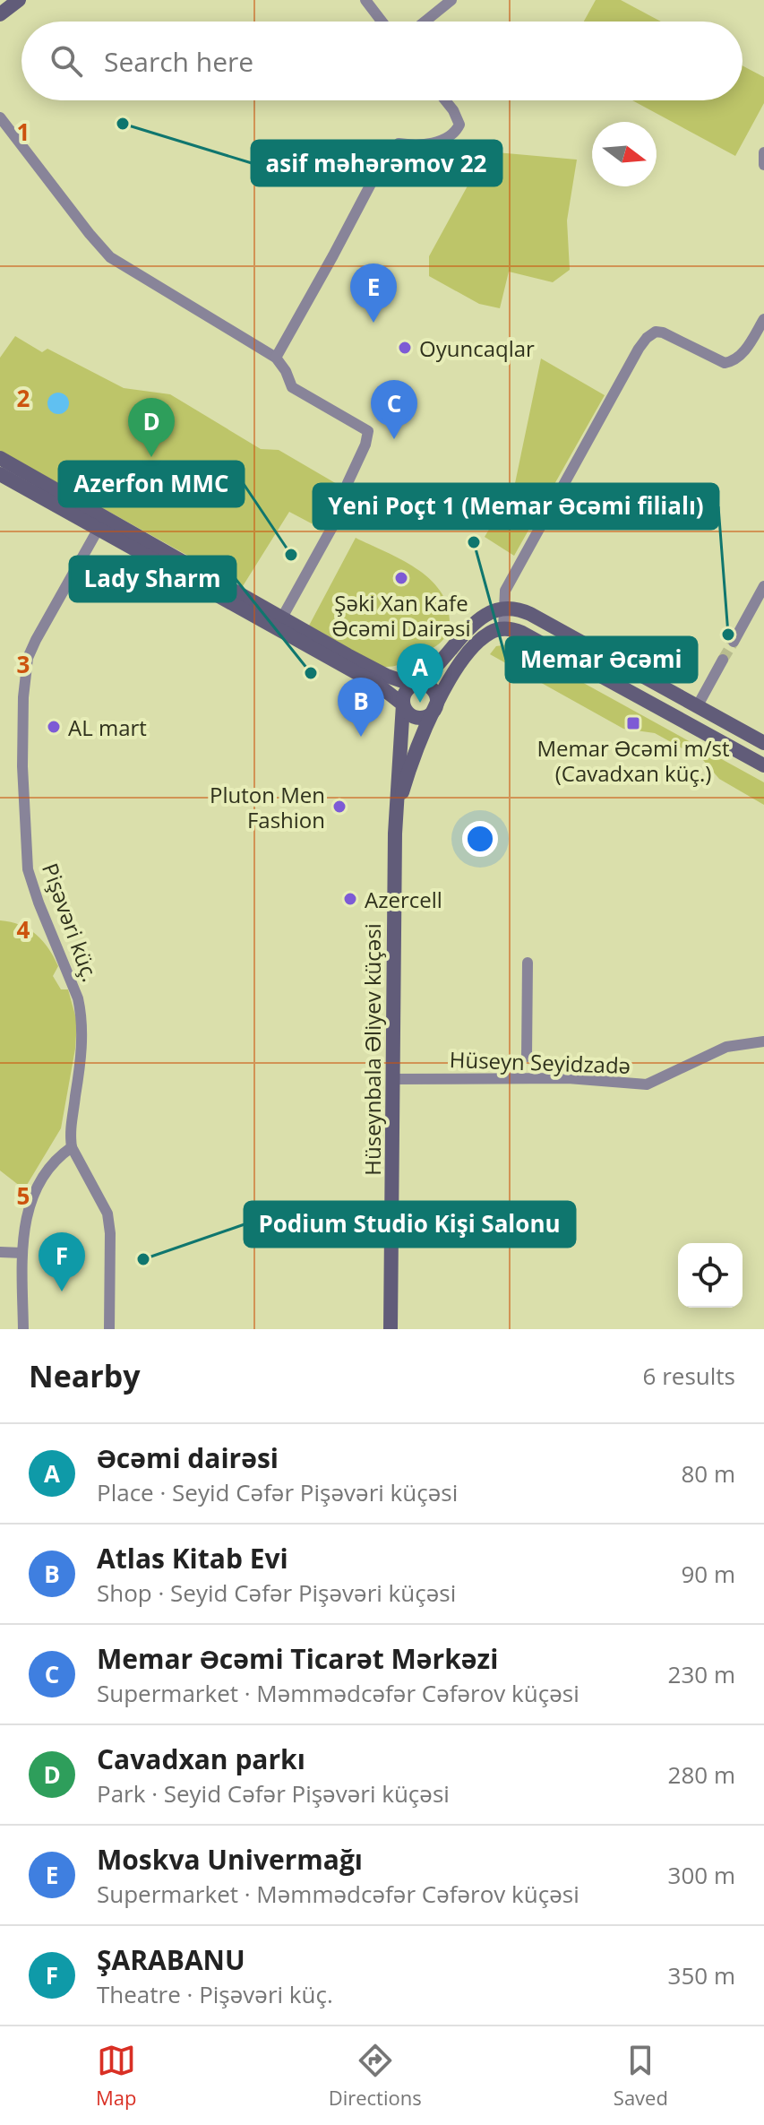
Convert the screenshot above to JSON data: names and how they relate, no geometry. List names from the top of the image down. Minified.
{"streets":{"street":["Pişəvəri küç.","Hüseynbala Əliyev küçəsi","Hüseyn Seyidzadə"]},"crossings":[["Hüseynbala Əliyev küçəsi","Hüseyn Seyidzadə"]],"places":{"other":["asif məhərəmov 22","Oyuncaqlar","Memar Əcəmi","Azerfon MMC","Şəki Xan Kafe Əcəmi Dairəsi","Yeni Poçt 1 (Memar Əcəmi filialı)","Lady Sharm","AL mart","Pluton Men Fashion","Azercell","Podium Studio Kişi Salonu"],"transit":["Memar Əcəmi m/st (Cavadxan küç.)"]},"north":"right","page":{"search":"Search here","pins":["E","C","D","A","B","F"],"heading":["Nearby","6 results"],"list":[{"mark":"A","name":"Əcəmi dairəsi","note":"Place · Seyid Cəfər Pişəvəri küçəsi","value":"80 m"},{"mark":"B","name":"Atlas Kitab Evi","note":"Shop · Seyid Cəfər Pişəvəri küçəsi","value":"90 m"},{"mark":"C","name":"Memar Əcəmi Ticarət Mərkəzi","note":"Supermarket · Məmmədcəfər Cəfərov küçəsi","value":"230 m"},{"mark":"D","name":"Cavadxan parkı","note":"Park · Seyid Cəfər Pişəvəri küçəsi","value":"280 m"},{"mark":"E","name":"Moskva Univermağı","note":"Supermarket · Məmmədcəfər Cəfərov küçəsi","value":"300 m"},{"mark":"F","name":"ŞARABANU","note":"Theatre · Pişəvəri küç.","value":"350 m"}],"nav":["Map","Directions","Saved"]},"grid":{"rows":["1","2","3","4","5"]}}
